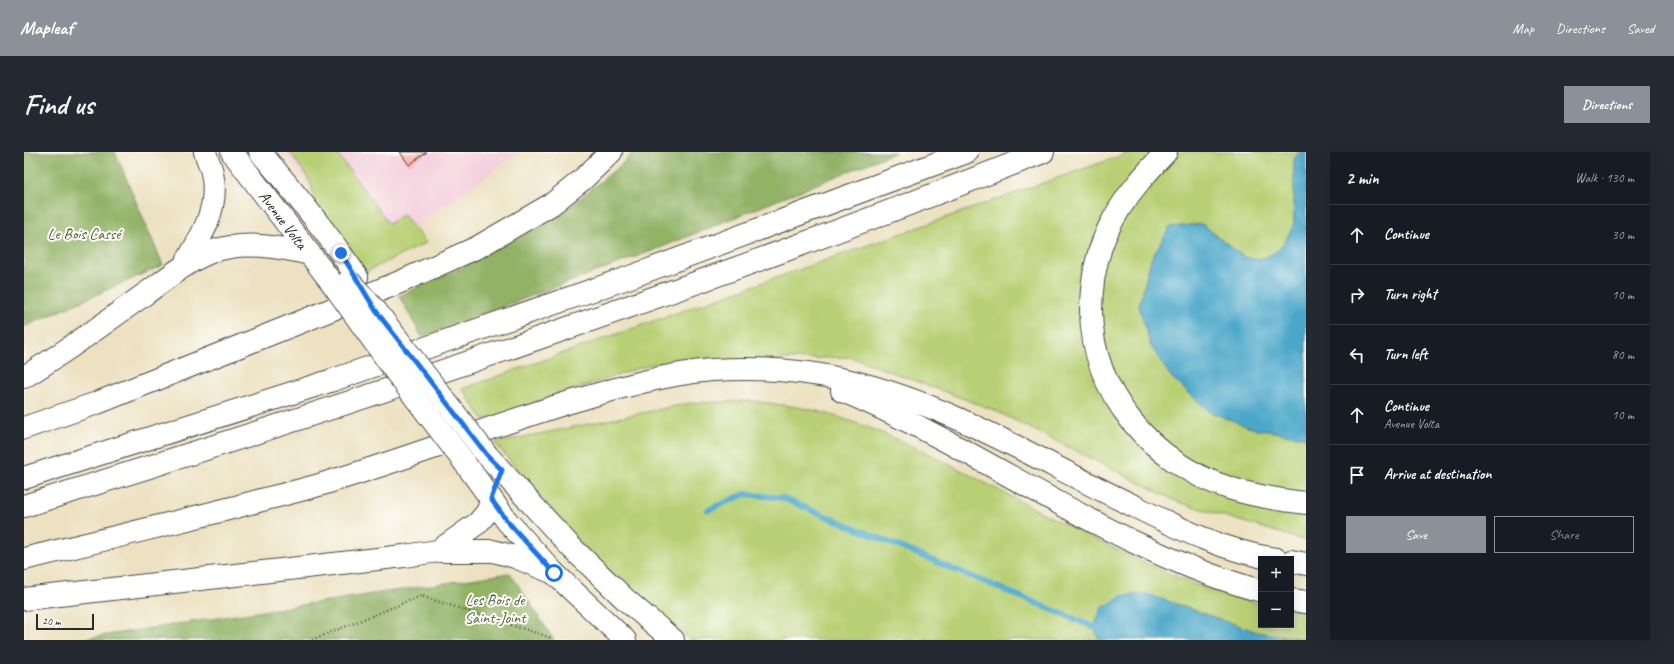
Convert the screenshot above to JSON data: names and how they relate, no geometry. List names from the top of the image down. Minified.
{"streets":{"main road":["Avenue Volta"]},"parks":["Le Bois Cassé","Les Bois de Saint-Joint"],"scale_bar":"20 m","page":{"header":"Mapleaf","nav":["Map","Directions","Saved"],"buttons":["Directions",["Save","Share"]],"title":"Find us","heading":["2 min","Walk · 130 m"],"list":[["Continue","30 m"],["Turn right","10 m"],["Turn left","80 m"],["Continue","Avenue Volta","10 m"],"Arrive at destination"],"map_buttons":["+","−"],"scale":"20 m"}}
